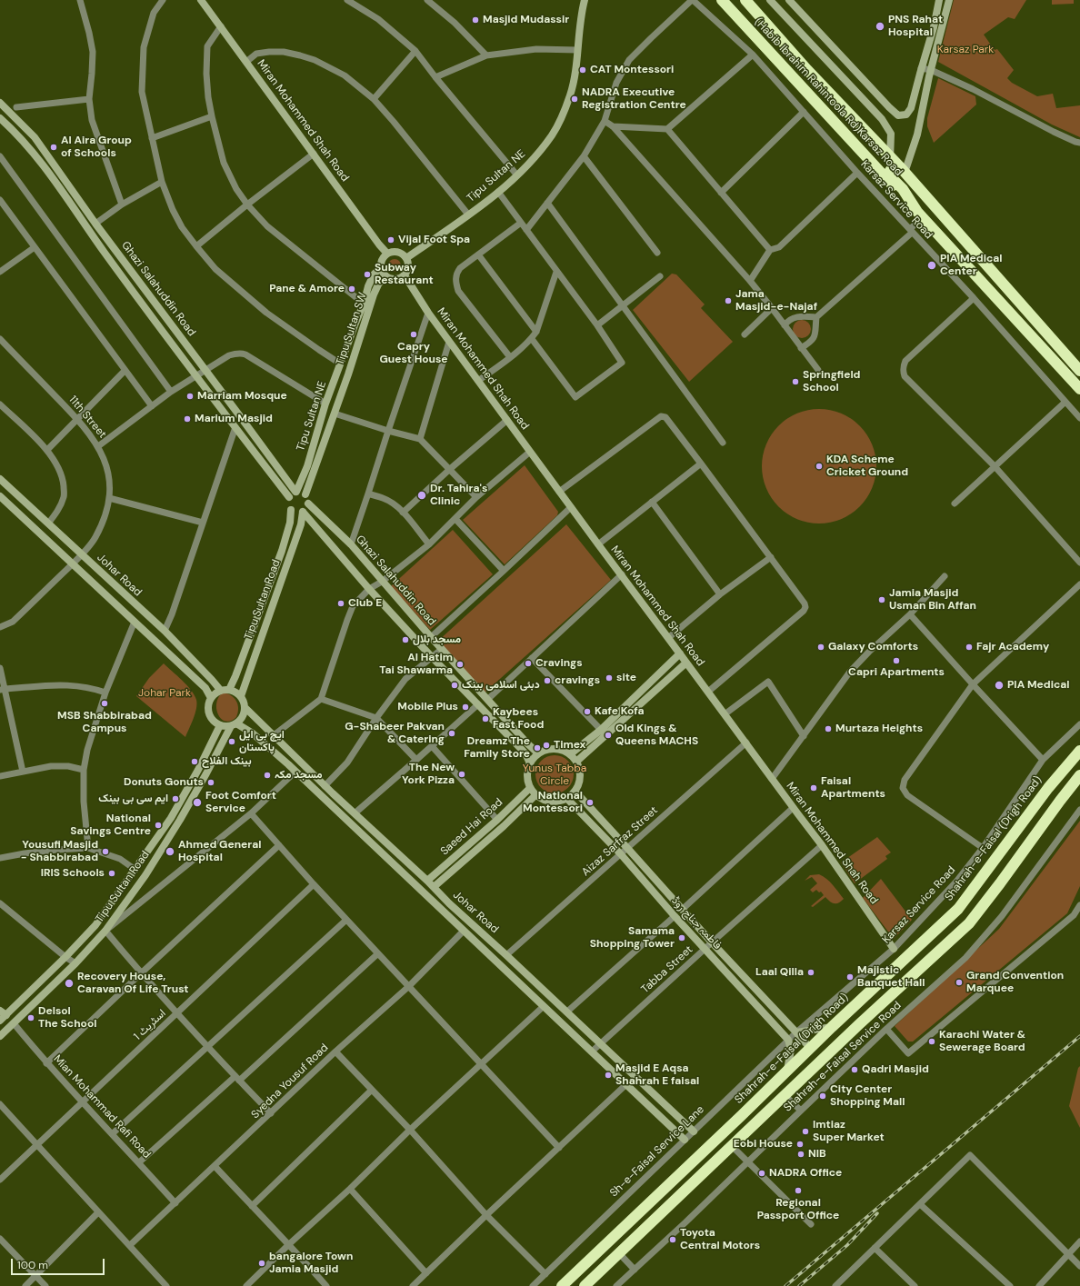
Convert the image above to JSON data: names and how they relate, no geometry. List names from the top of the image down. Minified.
{"streets":{"highway":["(Habib Ibrahim Rahintoola Rd)Karsaz Road","Shahrah-e-Faisal (Drigh Road)"],"street":["Miran Mohammed Shah Road","Tipu Sultan NE","Karsaz Service Road","Ghazi Salahuddin Road","Tipu Sultan SW","11th Street","Johar Road","Tipu Sultan Road","Saeed Hai Road","Aizaz Sarfraz Street","فاطمہ جناح روڈ","Tabba Street","اسٹریٹ 1","Shahrah-e-Faisal Service Road","Syedna Yousuf Road","Mian Mohammad Rafi Road","Sh-e-Faisal Service Lane"]},"crossings":[["Miran Mohammed Shah Road","Tipu Sultan NE"],["Miran Mohammed Shah Road","Karsaz Service Road"],["Miran Mohammed Shah Road","Tipu Sultan SW"],["Miran Mohammed Shah Road","Aizaz Sarfraz Street"],["Miran Mohammed Shah Road","Tabba Street"],["Tipu Sultan NE","Ghazi Salahuddin Road"],["Tipu Sultan NE","Tipu Sultan SW"],["Tipu Sultan NE","Tipu Sultan Road"],["Karsaz Service Road","فاطمہ جناح روڈ"],["Karsaz Service Road","Sh-e-Faisal Service Lane"],["Ghazi Salahuddin Road","Tipu Sultan SW"],["Ghazi Salahuddin Road","Tipu Sultan Road"],["Ghazi Salahuddin Road","Saeed Hai Road"],["Ghazi Salahuddin Road","فاطمہ جناح روڈ"],["Tipu Sultan SW","Tipu Sultan Road"],["11th Street","Johar Road"],["Johar Road","Tipu Sultan Road"],["Johar Road","Saeed Hai Road"],["Johar Road","Aizaz Sarfraz Street"],["Johar Road","Tabba Street"],["Johar Road","Syedna Yousuf Road"],["Johar Road","Sh-e-Faisal Service Lane"],["Tipu Sultan Road","Mian Mohammad Rafi Road"],["Saeed Hai Road","فاطمہ جناح روڈ"],["Shahrah-e-Faisal (Drigh Road)","فاطمہ جناح روڈ"],["Aizaz Sarfraz Street","فاطمہ جناح روڈ"],["فاطمہ جناح روڈ","Tabba Street"],["فاطمہ جناح روڈ","Sh-e-Faisal Service Lane"],["اسٹریٹ 1","Mian Mohammad Rafi Road"],["Syedna Yousuf Road","Mian Mohammad Rafi Road"]],"parks":["Karsaz Park","Johar Park","Yunus Tabba Circle"],"places":["Masjid Mudassir","PNS Rahat Hospital","CAT Montessori","NADRA Executive Registration Centre","Al Aira Group of Schools","Vijal Foot Spa","PIA Medical Center","Subway Restaurant","Pane & Amore","Jama Masjid-e-Najaf","Capry Guest House","Springfield School","Marriam Mosque","Marium Masjid","KDA Scheme Cricket Ground","Dr. Tahira's Clinic","Jamia Masjid Usman Bin Affan","Club E","مسجد بلال","Galaxy Comforts","Fajr Academy","Capri Apartments","Cravings","Al Hatim Tai Shawarma","site","cravings","دبئی اسلامی بینک","PIA Medical","MSB Shabbirabad Campus","Mobile Plus","Kafe Kofa","Kaybees Fast Food","Murtaza Heights","G-Shabeer Pakvan & Catering","Old Kings & Queens MACHS","ایچ بی ایل پاکستان","Timex","Dreamz The Family Store","بینک الفلاح","The New York Pizza","مسجد مکہ","Donuts Gonuts","Faisal Apartments","ایم سی بی بینک","Foot Comfort Service","National Montessori","National Savings Centre","Yousufi Masjid - Shabbirabad","Ahmed General Hospital","IRIS Schools","Samama Shopping Tower","Laal Qilla","Majistic Banquet Hall","Grand Convention Marquee","Recovery House, Caravan Of Life Trust","Delsol The School","Karachi Water & Sewerage Board","Qadri Masjid","Masjid E Aqsa Shahrah E faisal","City Center Shopping Mall","Imtiaz Super Market","Eobi House","NIB","NADRA Office","Regional Passport Office","Toyota Central Motors","bangalore Town Jamia Masjid"],"scale_bar":"100 m"}
